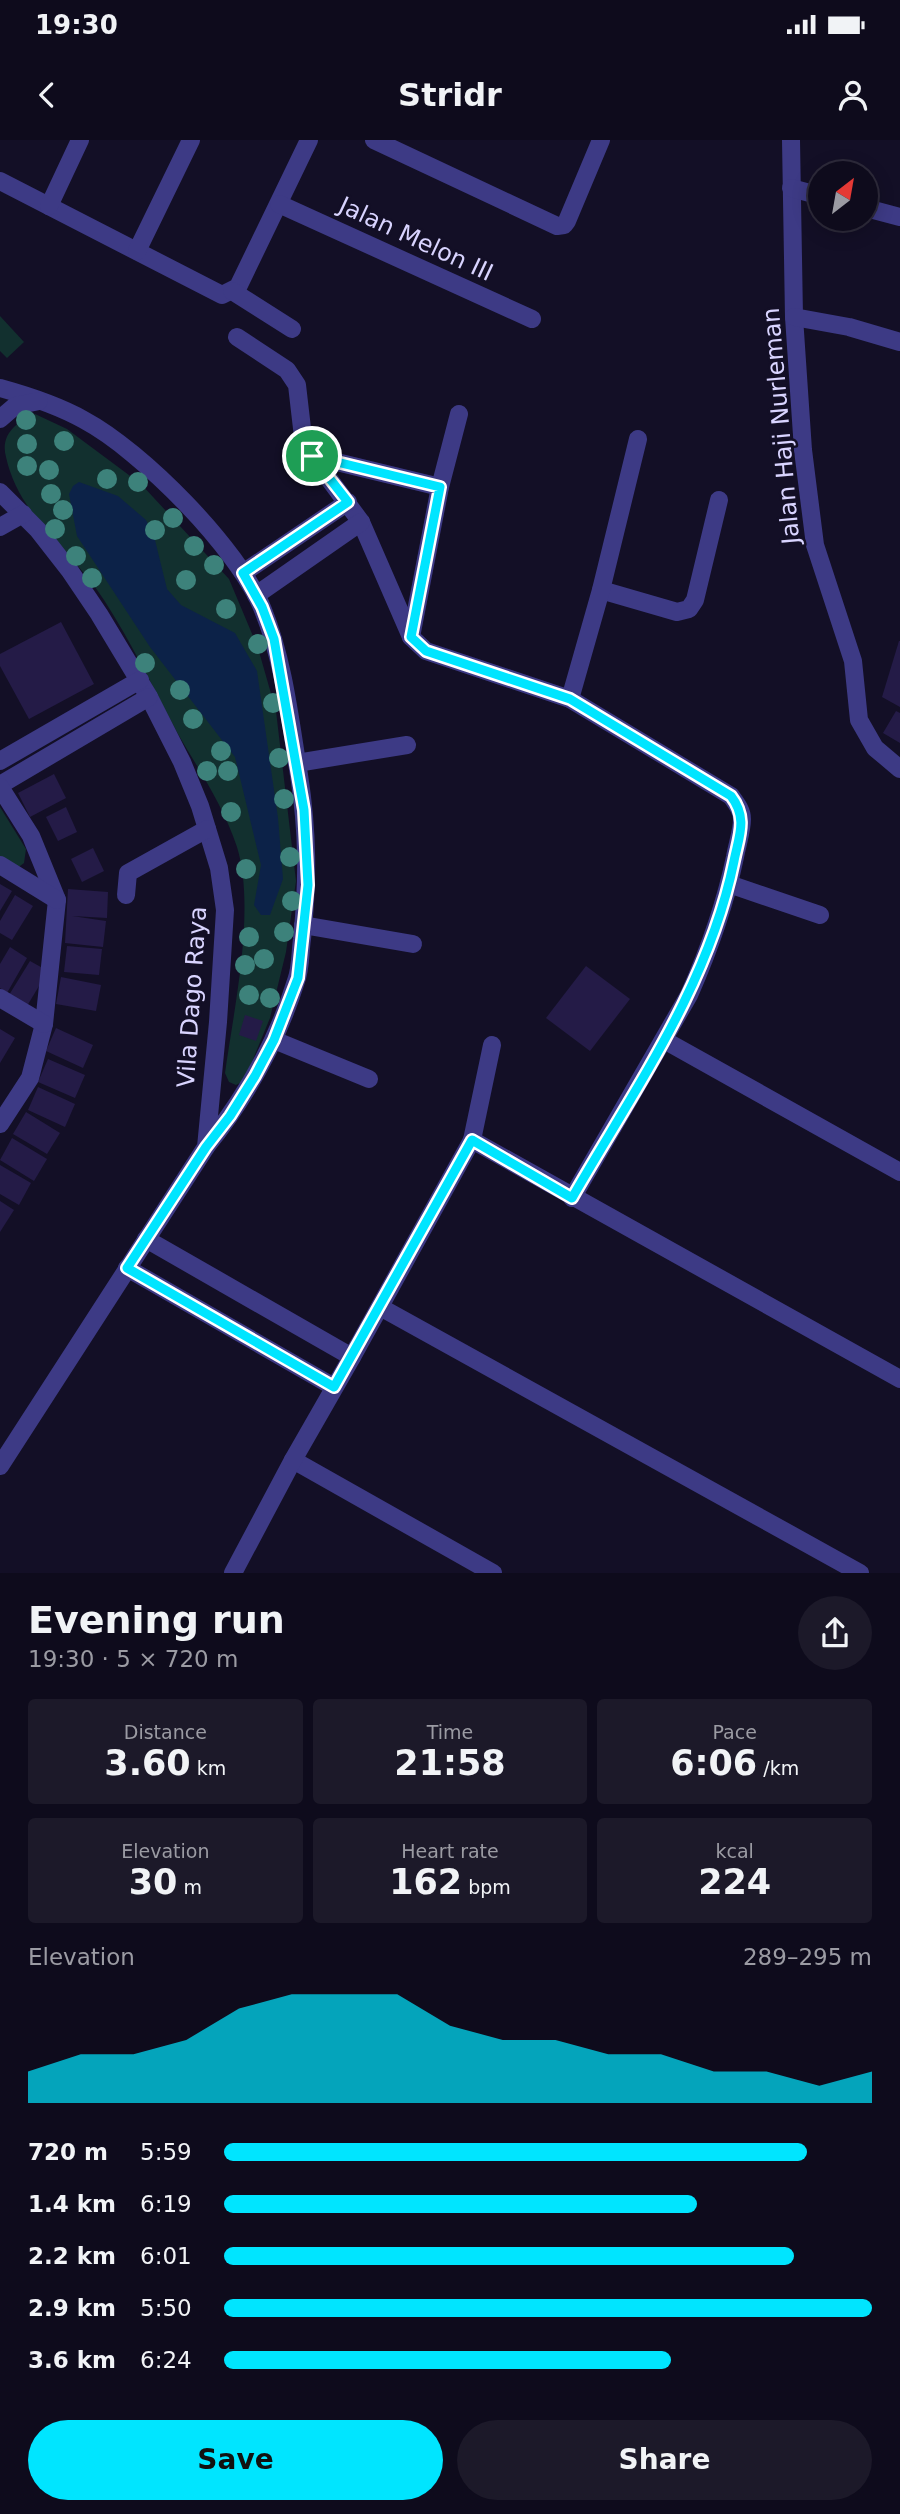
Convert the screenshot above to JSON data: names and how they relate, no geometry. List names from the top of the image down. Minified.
{"streets":{"street":["Jalan Melon III","Jalan Haji Nurleman","Vila Dago Raya"]},"north":"top right","page":{"status":"19:30","header":"Stridr","heading":["Evening run","19:30 · 5 × 720 m"],"stats":[["Distance","3.60 km"],["Time","21:58"],["Pace","6:06 /km"],["Elevation","30 m"],["Heart rate","162 bpm"],["kcal","224"]],"chart":["Elevation","289–295 m"],"list":[{"name":"720 m","note":"5:59"},{"name":"1.4 km","note":"6:19"},{"name":"2.2 km","note":"6:01"},{"name":"2.9 km","note":"5:50"},{"name":"3.6 km","note":"6:24"}],"buttons":["Save","Share"]}}
